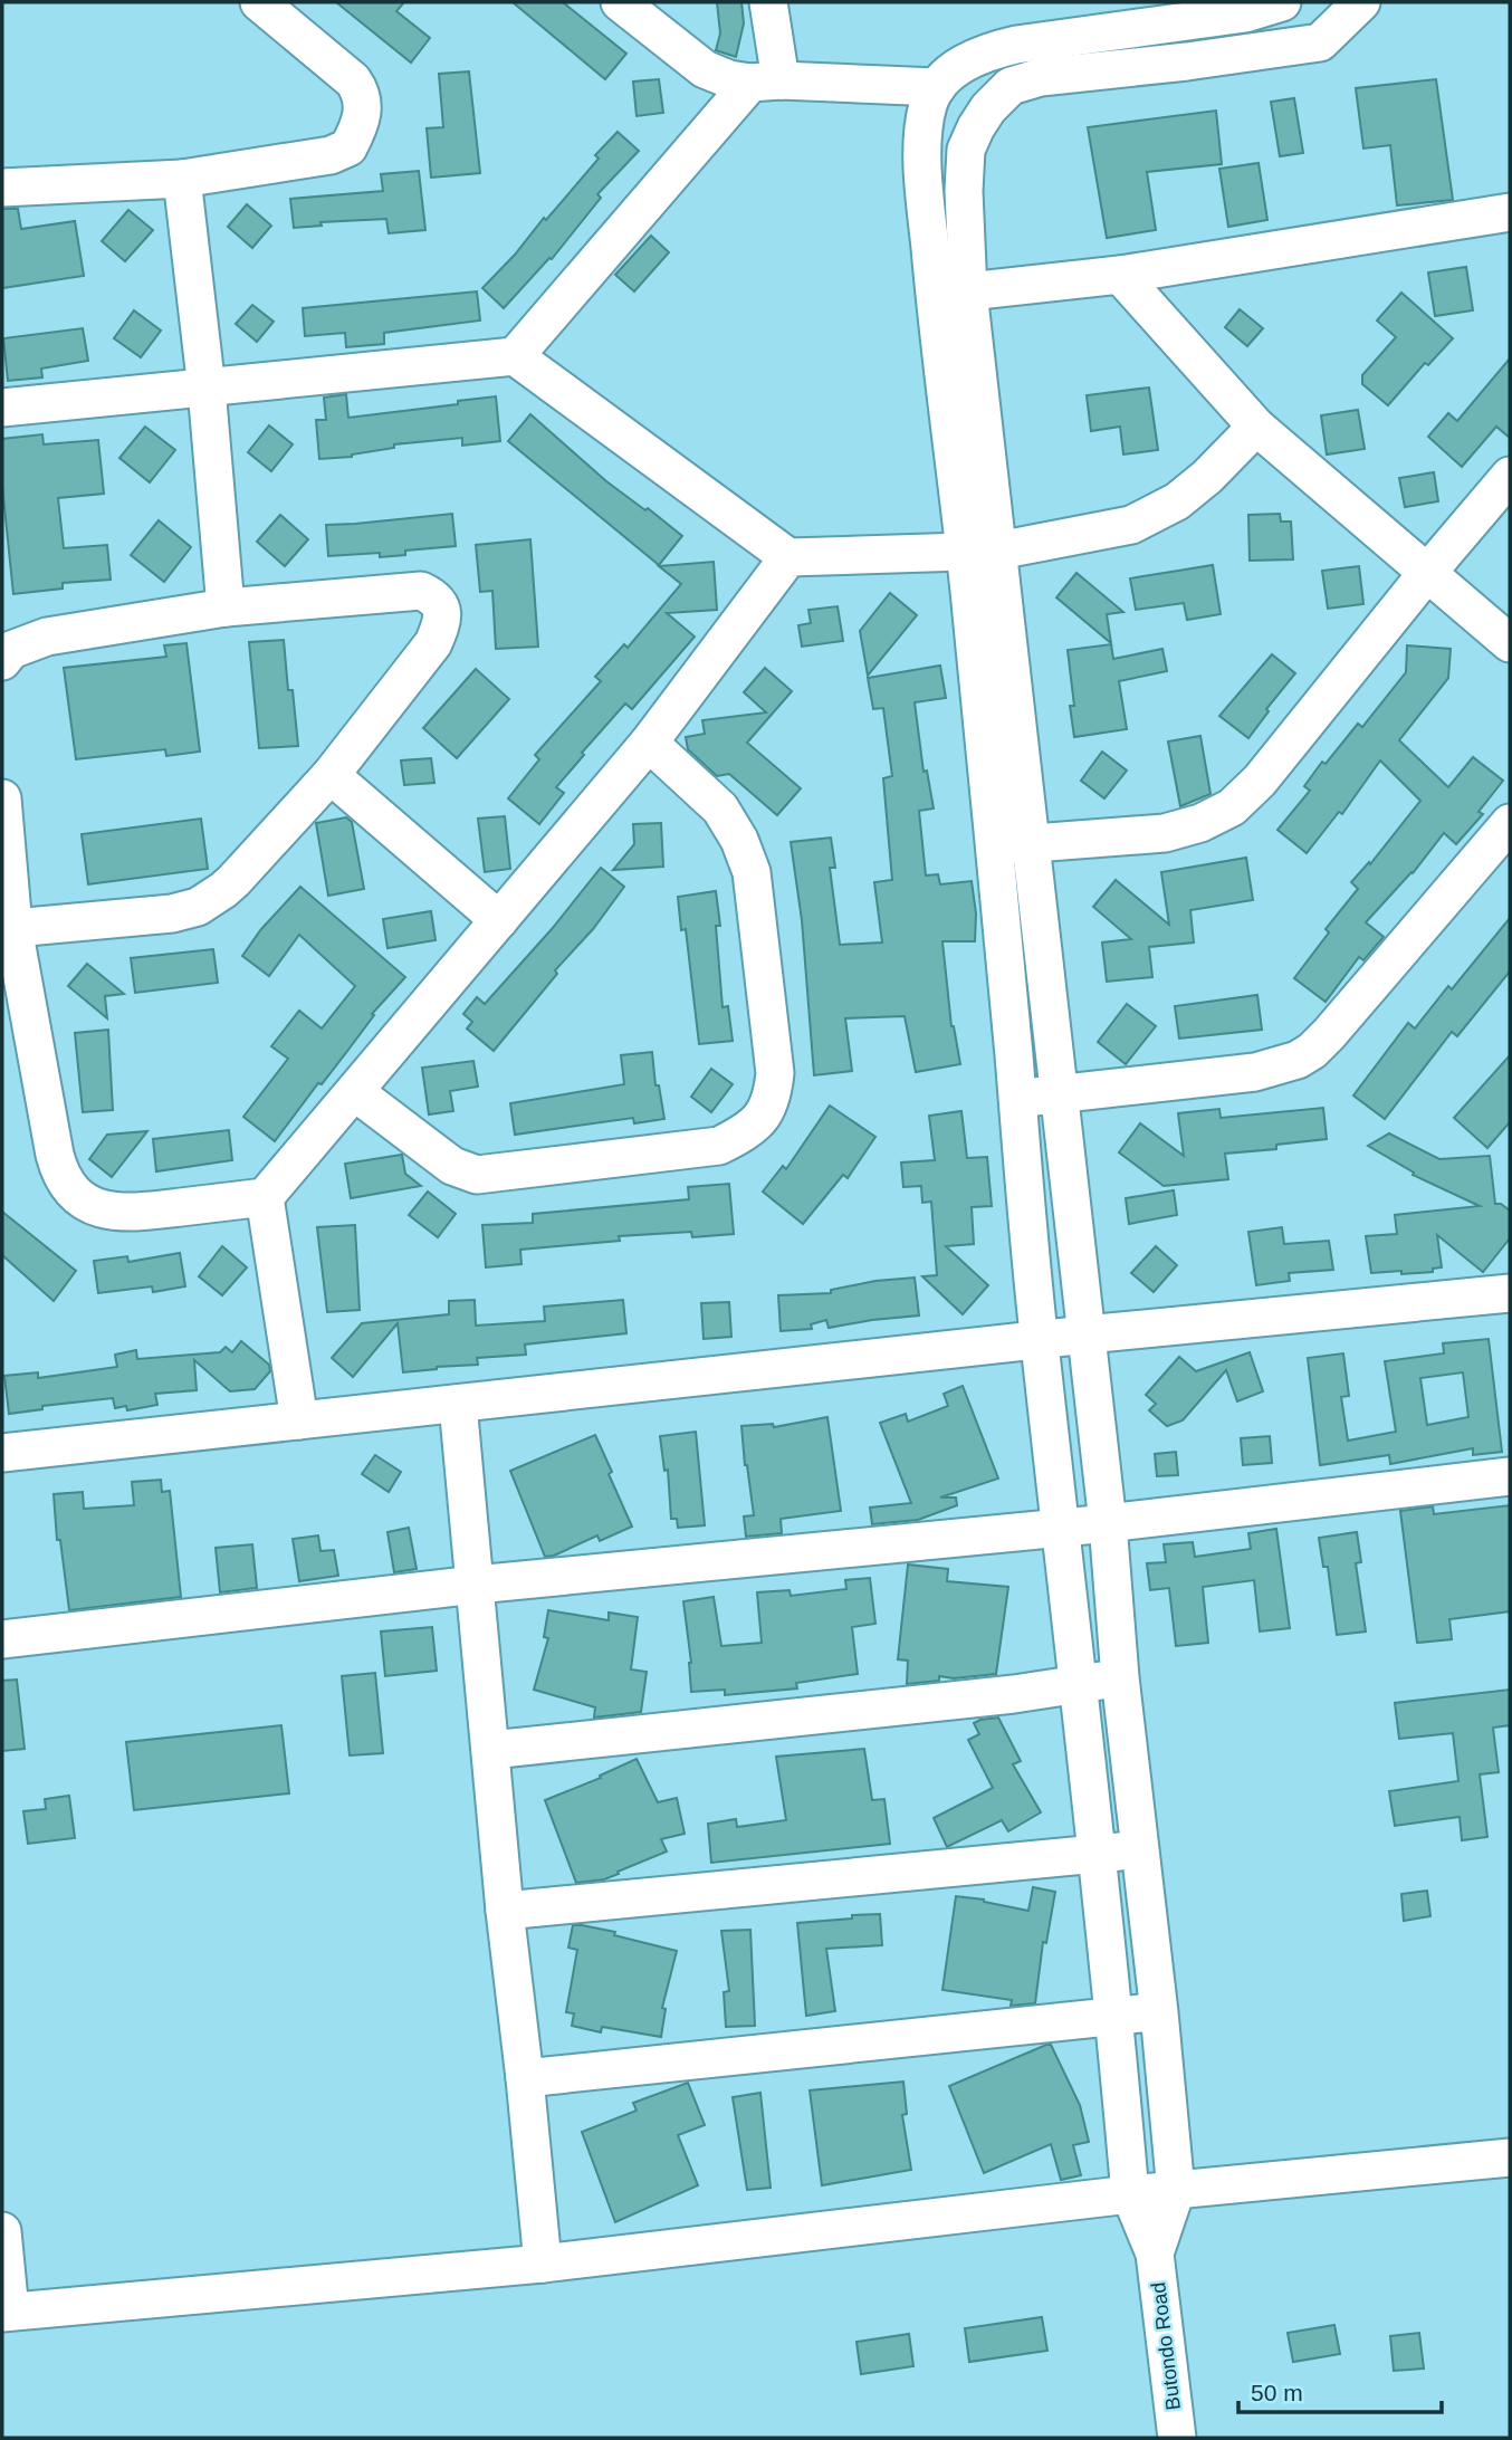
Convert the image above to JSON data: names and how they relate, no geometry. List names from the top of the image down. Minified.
{"streets":{"street":["Butondo Road"]},"scale_bar":"50 m"}
